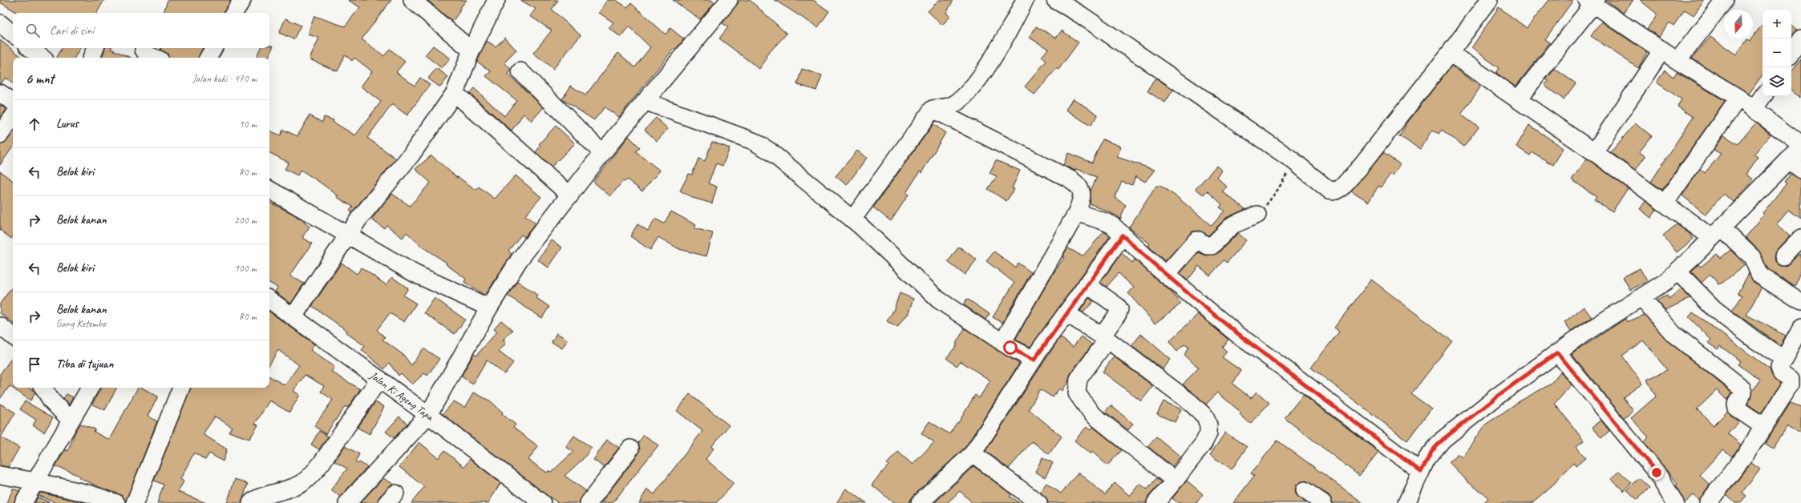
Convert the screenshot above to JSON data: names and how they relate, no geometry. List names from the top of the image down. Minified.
{"streets":{"street":["Jalan Ki Ageng Tapa"]},"north":"bottom","page":{"map_buttons":["+","−"],"search":"Cari di sini","heading":["6 mnt","Jalan kaki · 470 m"],"list":[["Lurus","10 m"],["Belok kiri","80 m"],["Belok kanan","200 m"],["Belok kiri","100 m"],["Belok kanan","Gang Ketembo","80 m"],"Tiba di tujuan"]}}
